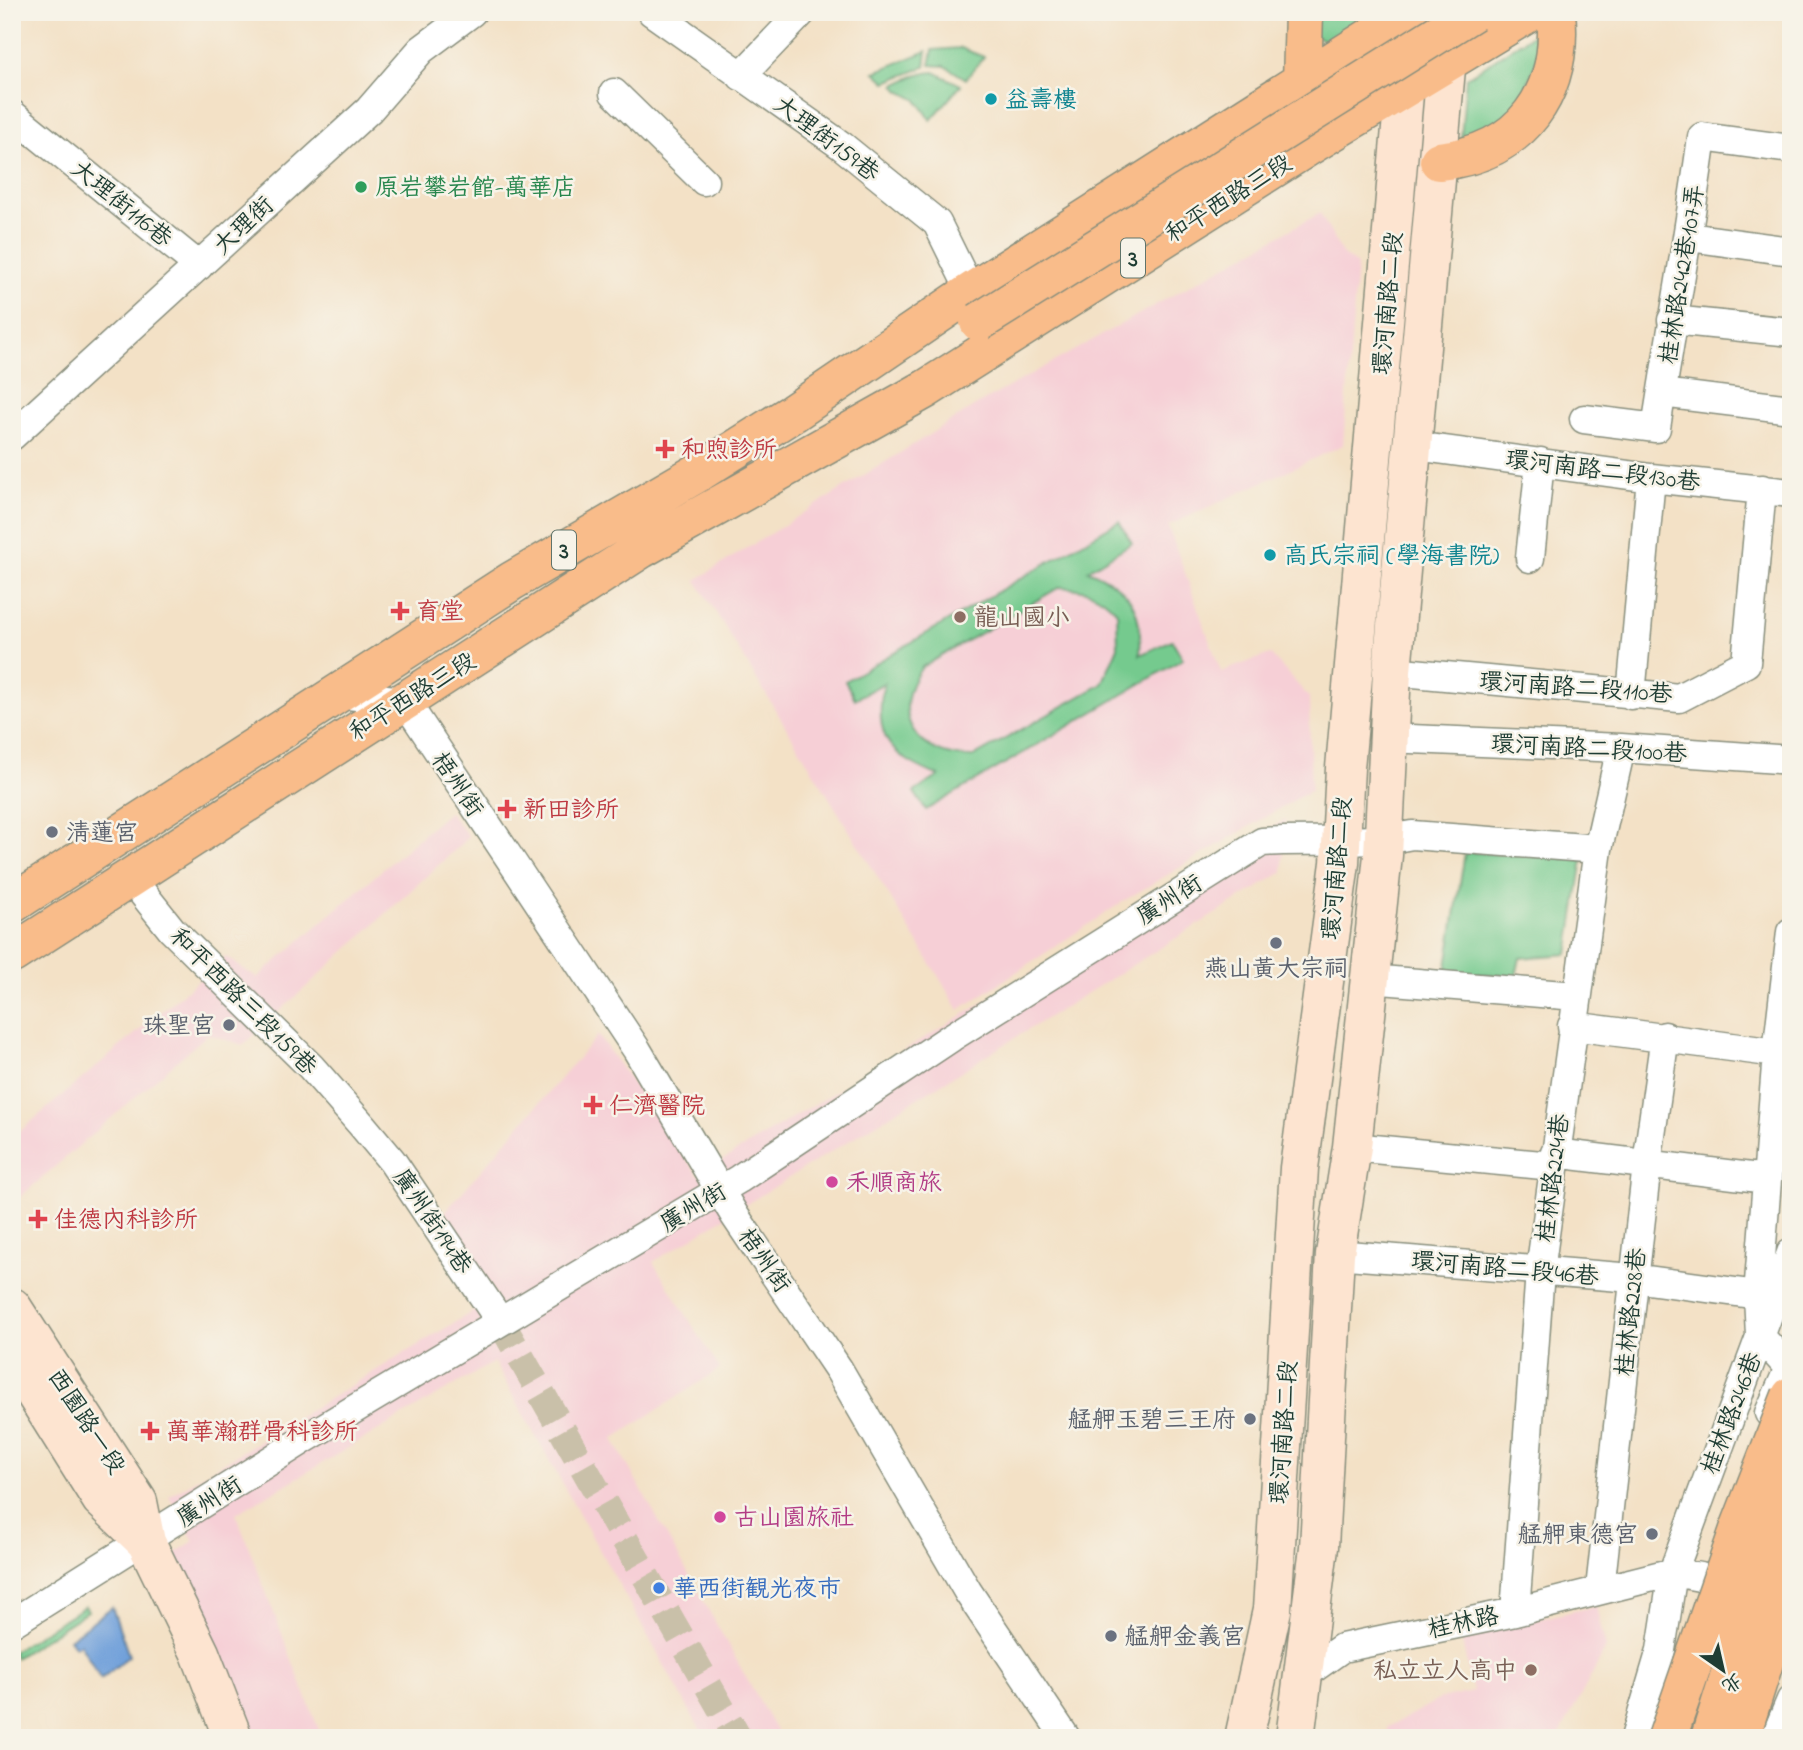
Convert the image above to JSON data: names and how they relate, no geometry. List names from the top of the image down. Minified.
{"streets":{"main road":["和平西路三段","3"],"street":["大理街159巷","大理街116巷","大理街","桂林路242巷107弄","環河南路二段","環河南路二段130巷","環河南路二段110巷","環河南路二段100巷","梧州街","廣州街","和平西路三段159巷","桂林路224巷","廣州街194巷","環河南路二段46巷","桂林路228巷","桂林路246巷","西園路一段","桂林路"]},"crossings":[["大理街159巷","和平西路三段"],["和平西路三段","環河南路二段"],["和平西路三段","梧州街"],["和平西路三段","和平西路三段159巷"],["大理街116巷","大理街"],["環河南路二段","環河南路二段130巷"],["環河南路二段","環河南路二段110巷"],["環河南路二段","環河南路二段100巷"],["環河南路二段","廣州街"],["環河南路二段","環河南路二段46巷"],["環河南路二段","桂林路"],["環河南路二段130巷","環河南路二段110巷"],["環河南路二段100巷","桂林路224巷"],["梧州街","廣州街"],["廣州街","桂林路224巷"],["廣州街","廣州街194巷"],["廣州街","西園路一段"],["和平西路三段159巷","廣州街194巷"],["桂林路224巷","環河南路二段46巷"],["桂林路224巷","桂林路"],["環河南路二段46巷","桂林路228巷"],["桂林路228巷","桂林路"],["桂林路246巷","桂林路"]],"places":{"other":["益壽樓","原岩攀岩館-萬華店","高氏宗祠 (學海書院)","龍山國小","清蓮宮","燕山黃大宗祠","珠聖宮","禾順商旅","艋舺玉碧三王府","古山園旅社","艋舺東德宮","華西街観光夜市","艋舺金義宮","私立立人高中"],"health":["和煦診所","育堂","新田診所","仁濟醫院","佳德內科診所","萬華瀚群骨科診所"]},"north":"bottom right"}
